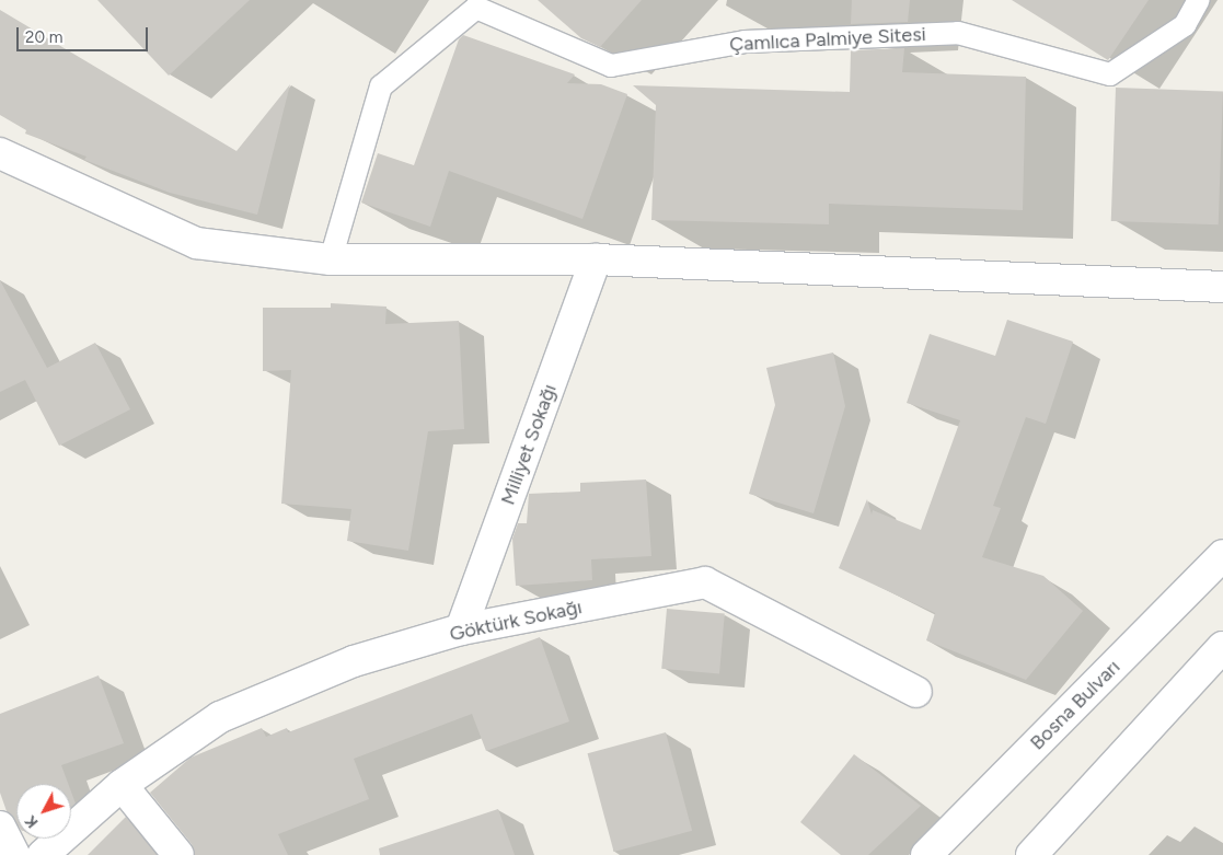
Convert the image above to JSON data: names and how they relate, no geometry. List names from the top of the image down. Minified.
{"streets":{"street":["Milliyet Sokağı","Göktürk Sokağı","Bosna Bulvarı"],"lane":["Çamlıca Palmiye Sitesi"]},"crossings":[["Milliyet Sokağı","Göktürk Sokağı"]],"scale_bar":"20 m","north":"bottom left"}
